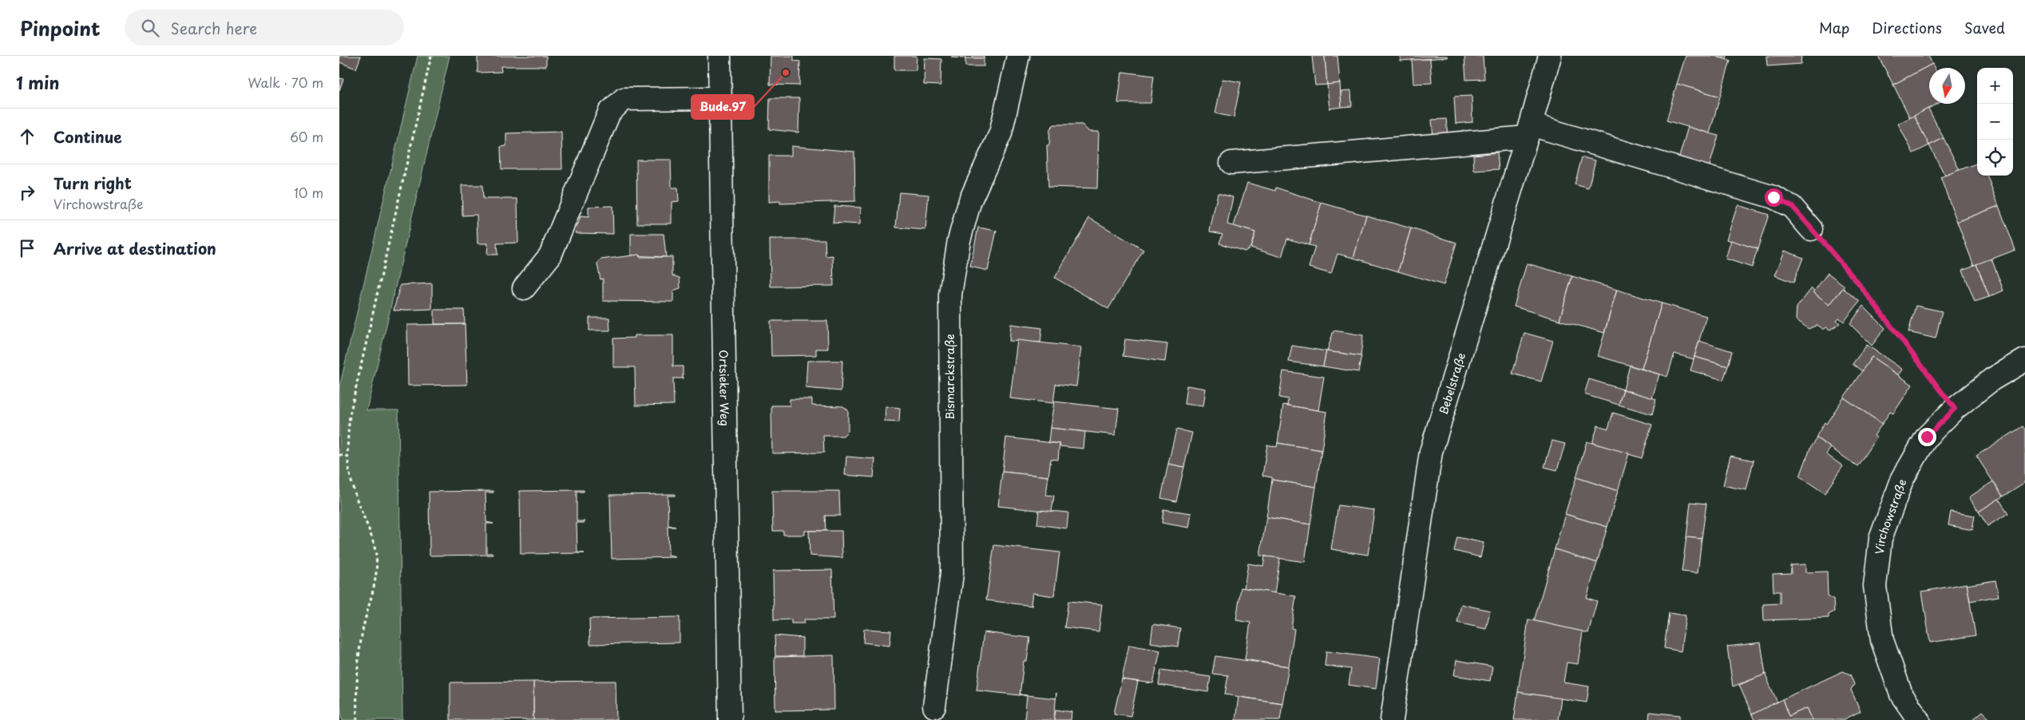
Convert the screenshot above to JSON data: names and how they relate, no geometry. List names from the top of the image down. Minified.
{"streets":{"street":["Bismarckstraße","Bebelstraße","Ortsieker Weg","Virchowstraße"]},"places":["Bude.97"],"north":"bottom","page":{"header":"Pinpoint","search":"Search here","nav":["Map","Directions","Saved"],"heading":["1 min","Walk · 70 m"],"map_buttons":["+","−"],"list":[["Continue","60 m"],["Turn right","Virchowstraße","10 m"],"Arrive at destination"]}}
